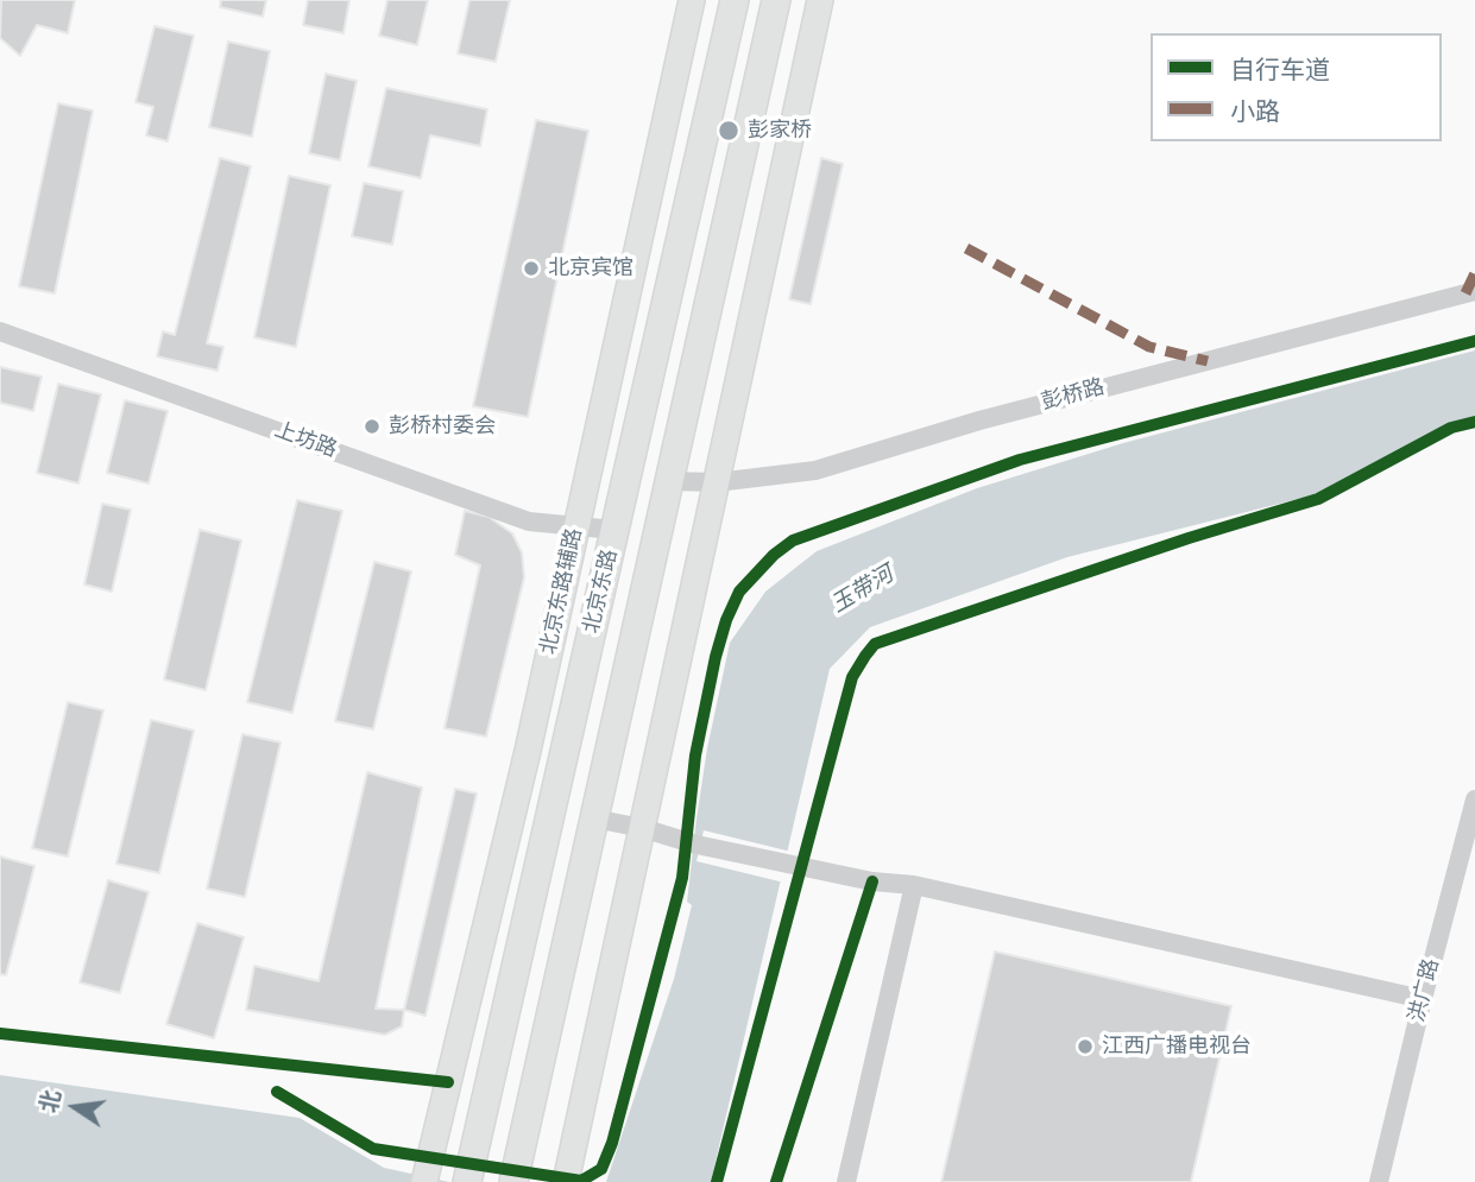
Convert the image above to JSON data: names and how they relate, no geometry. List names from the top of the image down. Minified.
{"streets":{"main road":["北京东路辅路","北京东路"],"street":["彭桥路","上坊路","洪广路"]},"crossings":[["彭桥路","北京东路"],["上坊路","北京东路辅路"],["上坊路","北京东路"]],"water":["玉带河"],"places":["彭家桥","北京宾馆","彭桥村委会","江西广播电视台"],"legend":["自行车道","小路"],"north":"left"}
